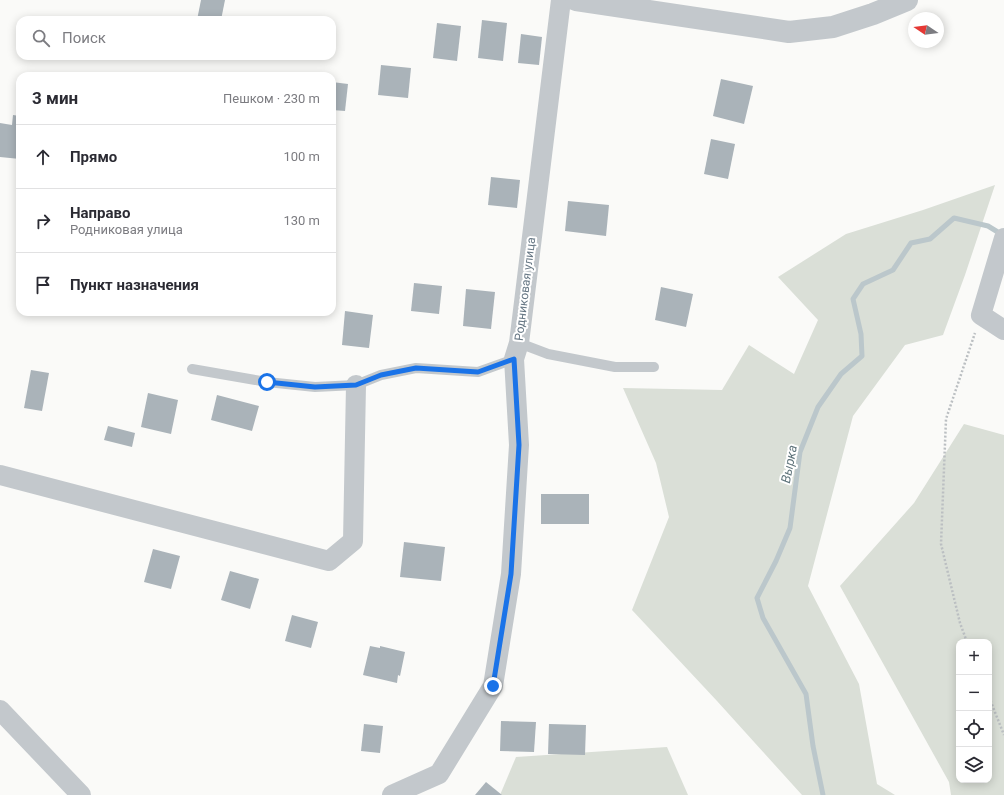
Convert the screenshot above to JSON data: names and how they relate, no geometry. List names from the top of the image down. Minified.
{"streets":{"street":["Родниковая улица"]},"water":["Вырка"],"north":"left","page":{"search":"Поиск","heading":["3 мин","Пешком · 230 m"],"list":[["Прямо","100 m"],["Направо","Родниковая улица","130 m"],"Пункт назначения"],"map_buttons":["+","−"]}}
